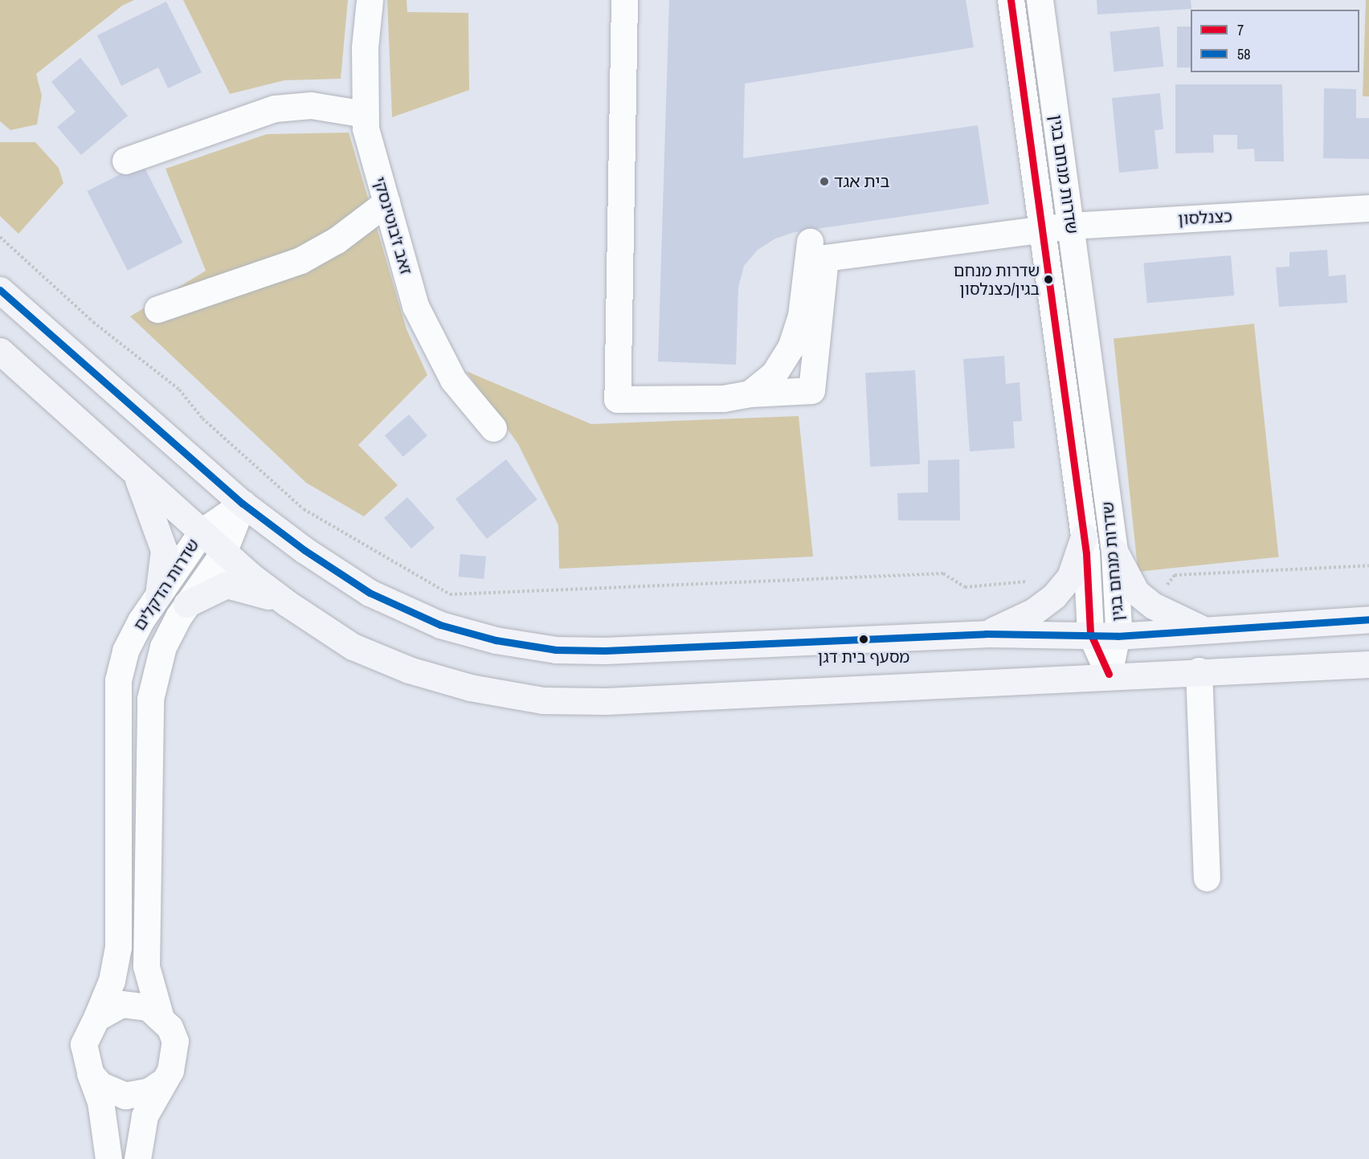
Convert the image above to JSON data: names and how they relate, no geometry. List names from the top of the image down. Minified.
{"streets":{"street":["שדרות מנחם בגין","כצנלסון","זאב ז'בוטינסקי","שדרות הדקלים"]},"crossings":[["שדרות מנחם בגין","כצנלסון"]],"places":["בית אגד","שדרות מנחם בגין/כצנלסון","מסעף בית דגן"],"lines":["transit line 7","transit line 58"],"legend":["7","58"]}
